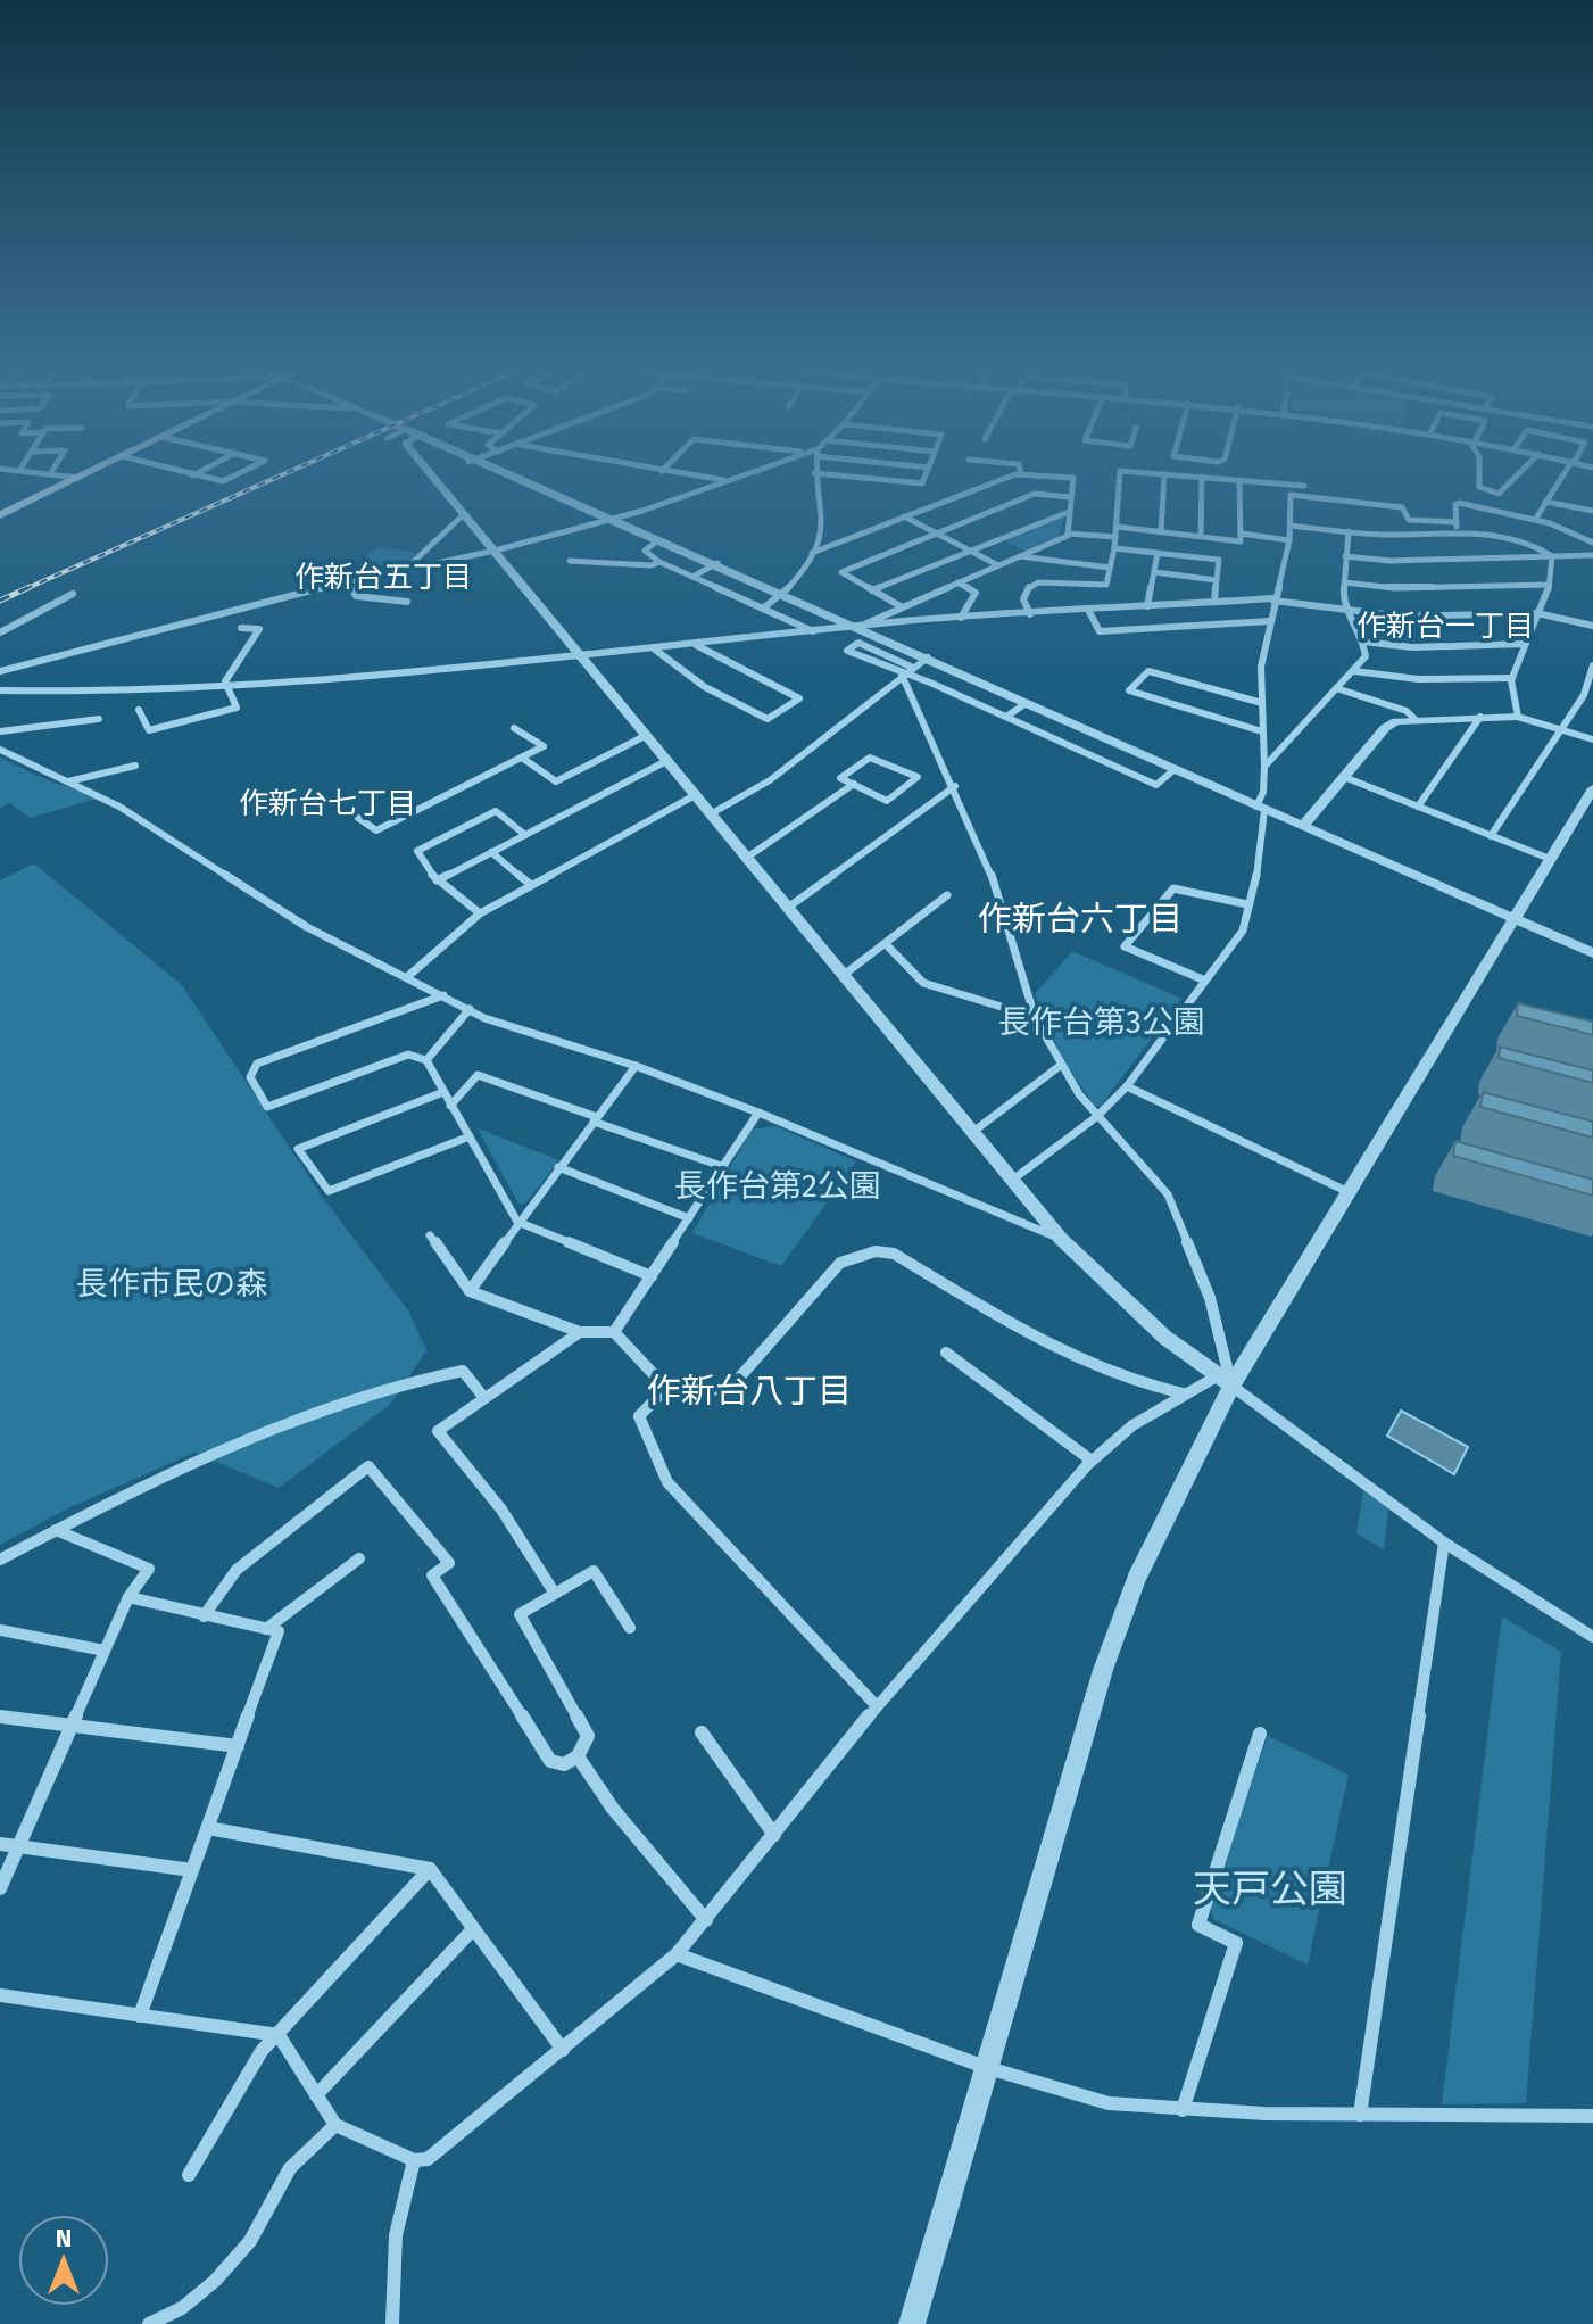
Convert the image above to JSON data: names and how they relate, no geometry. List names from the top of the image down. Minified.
{"districts":["作新台五丁目","作新台一丁目","作新台七丁目","作新台六丁目","作新台八丁目"],"parks":["長作台第3公園","長作台第2公園","長作市民の森","天戸公園"],"north":"top"}
